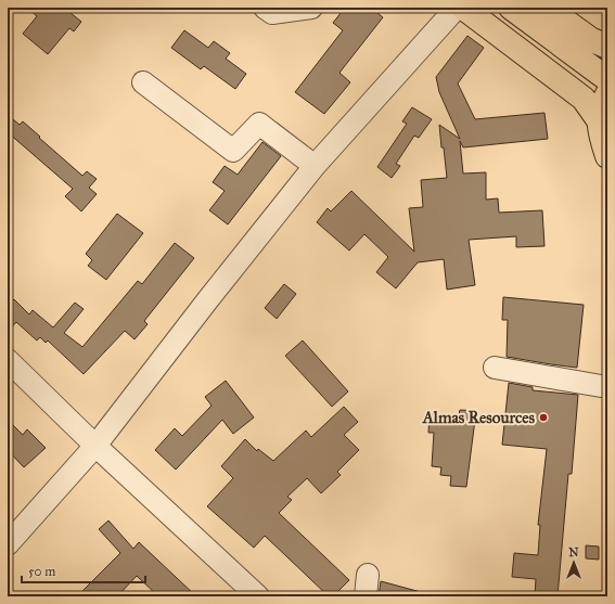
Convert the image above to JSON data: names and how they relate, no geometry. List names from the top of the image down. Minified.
{"places":["Almas Resources"],"scale_bar":"50 m","north":"top"}
